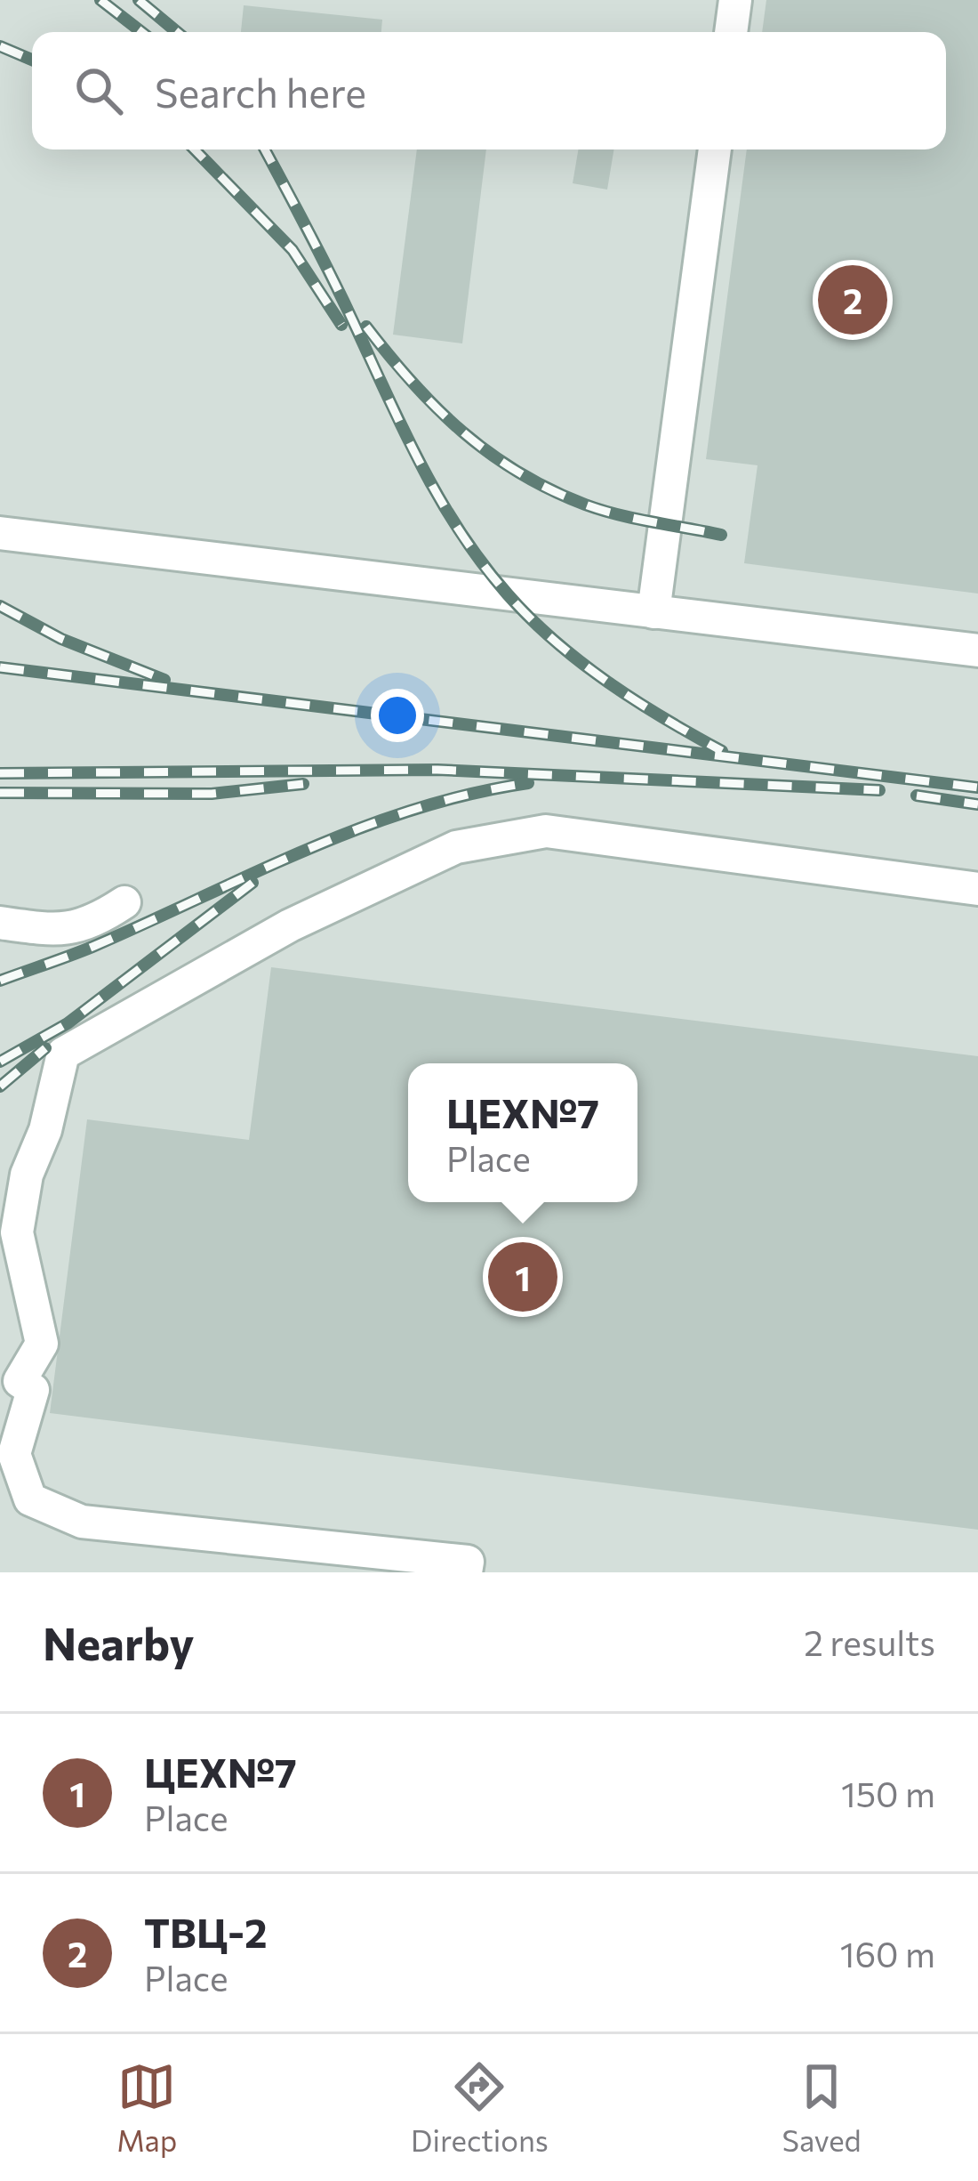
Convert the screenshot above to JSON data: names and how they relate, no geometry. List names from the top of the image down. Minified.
{"page":{"search":"Search here","pins":["2","1"],"popup":["ЦЕХ№7","Place"],"heading":["Nearby","2 results"],"list":[{"mark":"1","name":"ЦЕХ№7","note":"Place","value":"150 m"},{"mark":"2","name":"ТВЦ-2","note":"Place","value":"160 m"}],"nav":["Map","Directions","Saved"]}}
